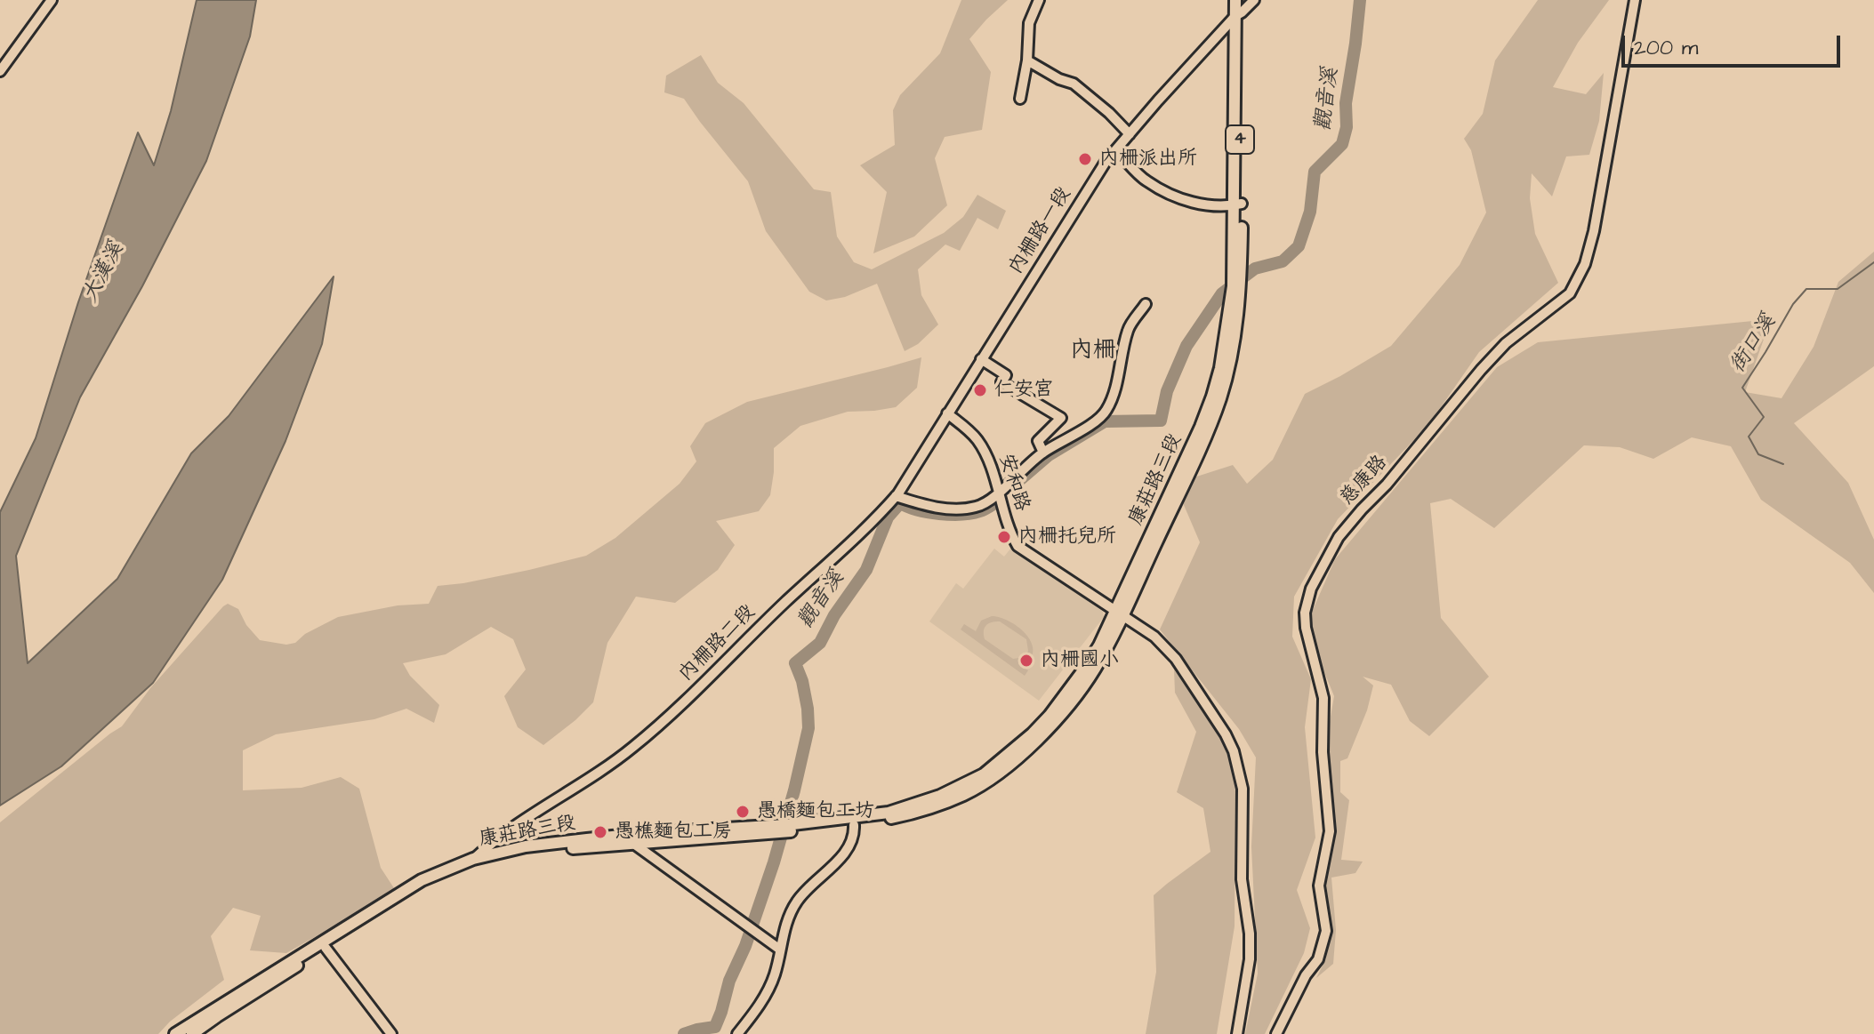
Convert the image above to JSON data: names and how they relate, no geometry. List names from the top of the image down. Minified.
{"streets":{"main road":["4","康莊路三段"],"street":["內柵路一段","慈康路","安和路","內柵路二段"]},"crossings":[["4","內柵路一段"],["4","康莊路三段"],["內柵路一段","康莊路三段"],["內柵路一段","安和路"],["內柵路一段","內柵路二段"],["康莊路三段","安和路"],["康莊路三段","內柵路二段"],["安和路","內柵路二段"]],"districts":["內柵"],"water":["觀音溪","大漢溪","街口溪"],"places":["內柵派出所","仁安宮","內柵托兒所","內柵國小","愚橋麵包工坊","愚樵麵包工房"],"scale_bar":"200 m"}
